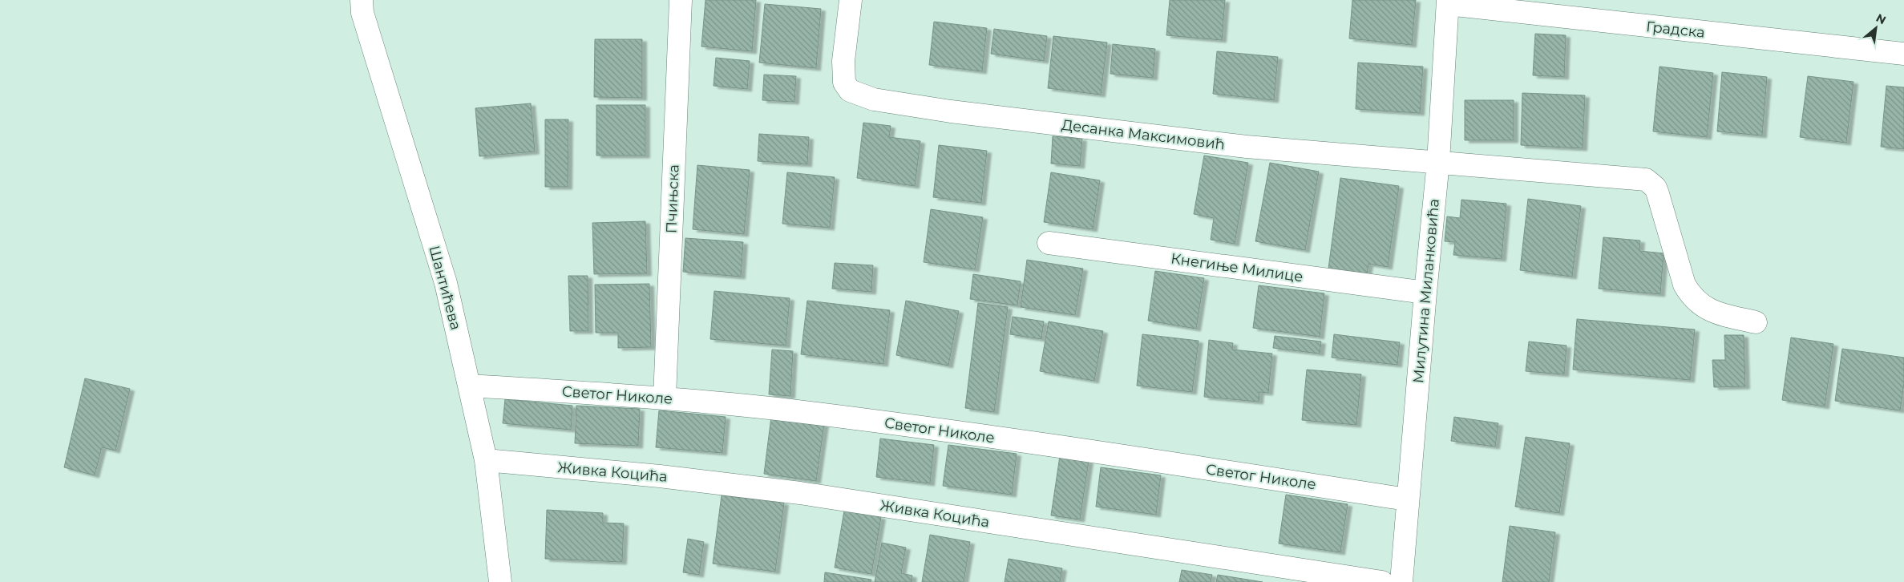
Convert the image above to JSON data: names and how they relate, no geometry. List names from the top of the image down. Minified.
{"streets":{"street":["Градска","Десанка Максимовић","Пчињска","Кнегиње Милице","Шантићева","Милутина Миланковића","Светог Николе","Живка Коцића"]},"crossings":[["Градска","Милутина Миланковића"],["Десанка Максимовић","Милутина Миланковића"],["Пчињска","Светог Николе"],["Кнегиње Милице","Милутина Миланковића"],["Шантићева","Светог Николе"],["Шантићева","Живка Коцића"],["Милутина Миланковића","Светог Николе"]],"north":"top right"}
